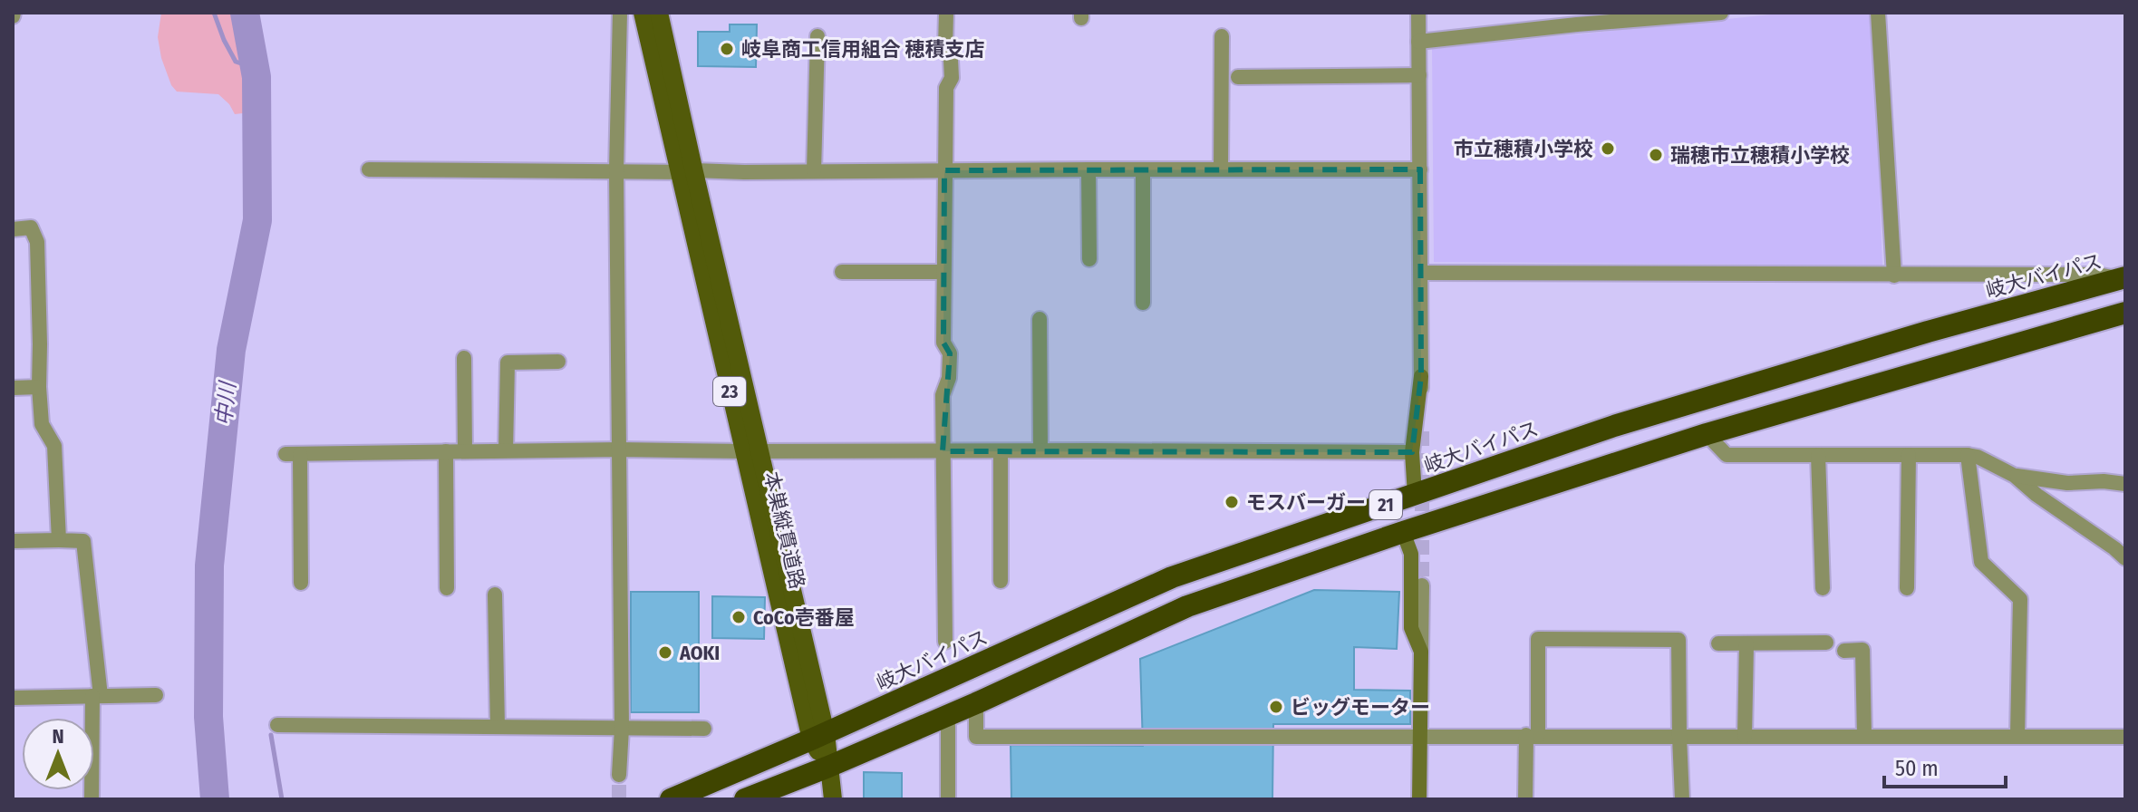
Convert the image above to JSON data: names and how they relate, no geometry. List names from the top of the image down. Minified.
{"streets":{"highway":["岐大バイパス","21"],"main road":["23","本巣縦貫道路"]},"crossings":[["岐大バイパス","本巣縦貫道路"],["23","21"],["23","本巣縦貫道路"],["21","本巣縦貫道路"]],"water":["中川"],"places":["岐阜商工信用組合 穂積支店","市立穂積小学校","瑞穂市立穂積小学校","モスバーガー","CoCo壱番屋","AOKI","ビッグモーター"],"scale_bar":"50 m","north":"top"}
